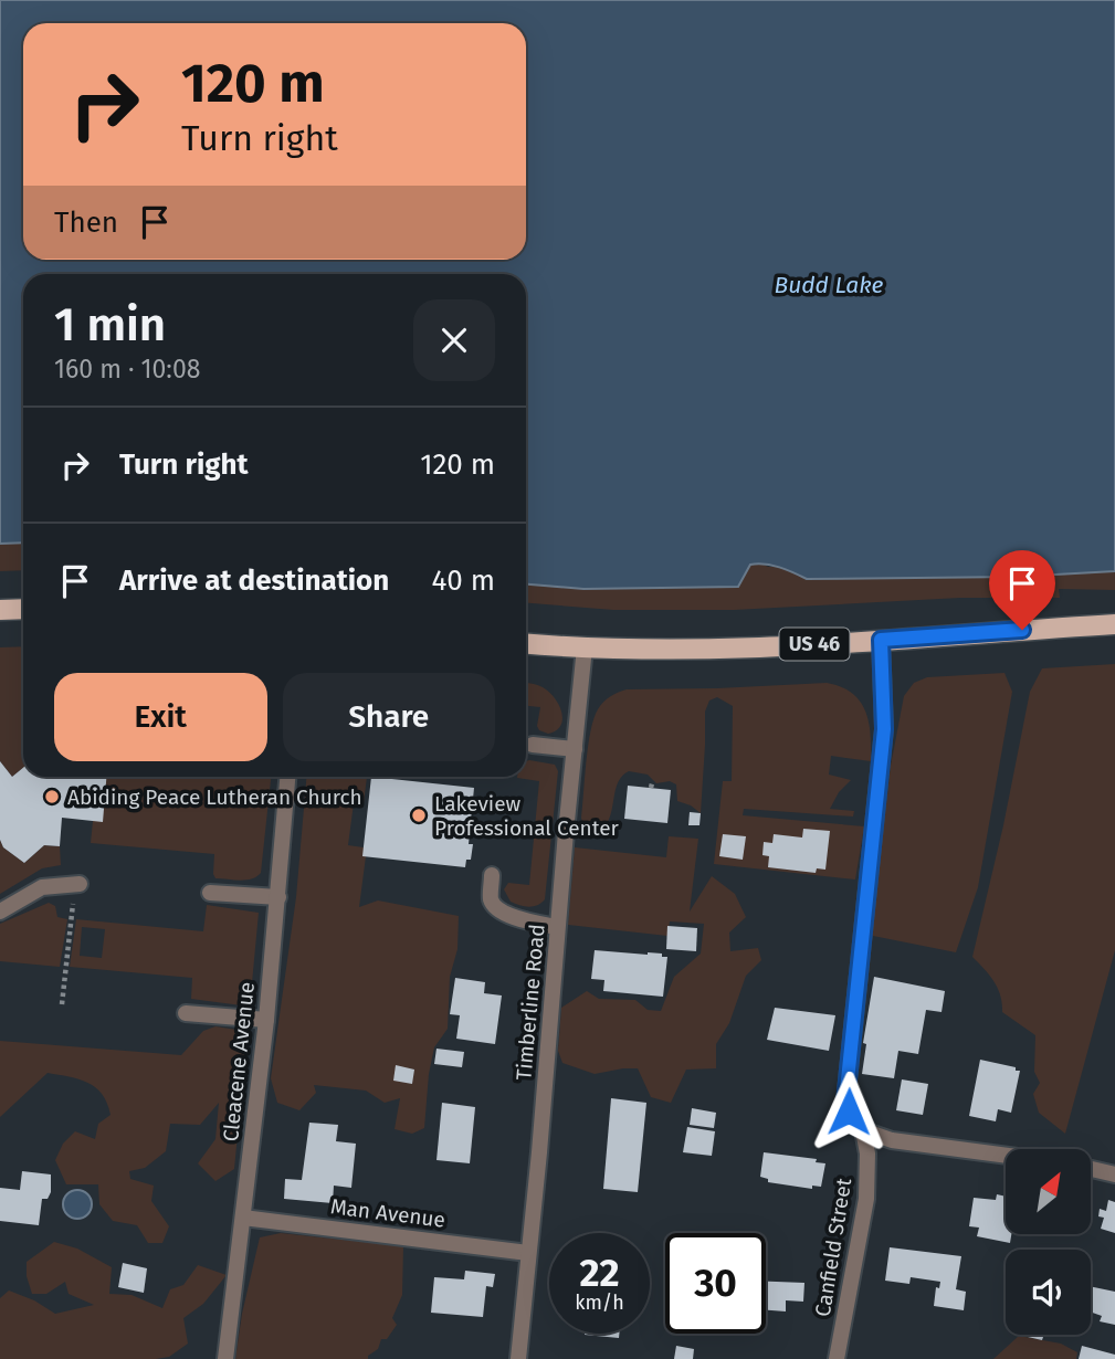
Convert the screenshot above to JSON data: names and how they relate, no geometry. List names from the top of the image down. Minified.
{"streets":{"main road":["US 46"],"street":["Timberline Road","Cleacene Avenue","Man Avenue","Canfield Street"]},"crossings":[["US 46","Timberline Road"],["US 46","Canfield Street"],["Timberline Road","Man Avenue"],["Cleacene Avenue","Man Avenue"]],"water":["Budd Lake"],"places":["Abiding Peace Lutheran Church","Lakeview Professional Center"],"north":"top right","page":{"turn":["120 m","Turn right"],"then":"Then","heading":["1 min","160 m · 10:08"],"list":[{"name":"Turn right","value":"120 m"},{"name":"Arrive at destination","value":"40 m"}],"buttons":["Exit","Share"],"speed":"22 km/h","limit":"30"}}
